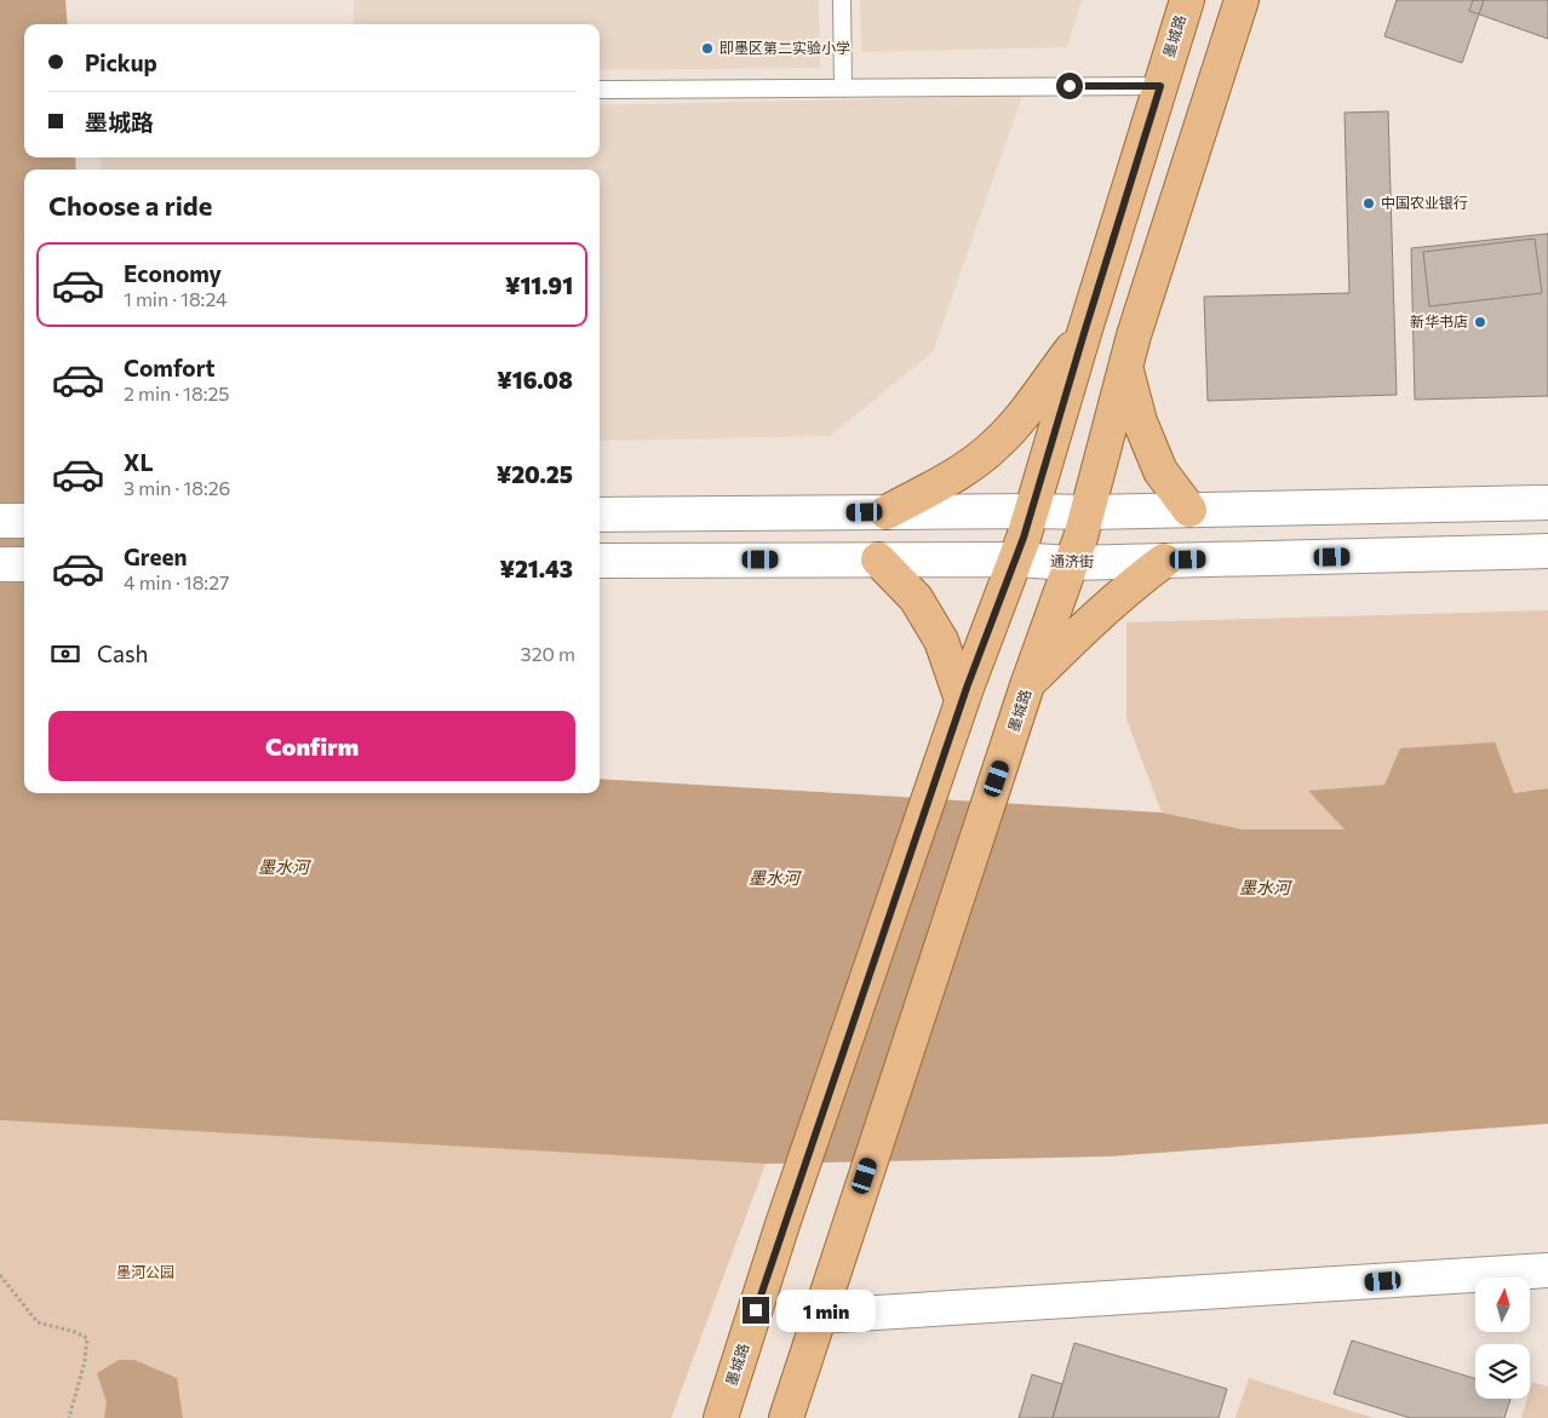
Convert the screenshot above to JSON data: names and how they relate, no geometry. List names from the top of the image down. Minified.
{"streets":{"main road":["墨城路"],"street":["通济街"]},"crossings":[["墨城路","通济街"]],"water":["墨水河"],"parks":["墨河公园"],"places":["即墨区第二实验小学","中国农业银行","新华书店"],"north":"top","page":{"banner":["Pickup","墨城路"],"heading":"Choose a ride","list":[{"name":"Economy","note":"1 min · 18:24","value":"¥11.91"},{"name":"Comfort","note":"2 min · 18:25","value":"¥16.08"},{"name":"XL","note":"3 min · 18:26","value":"¥20.25"},{"name":"Green","note":"4 min · 18:27","value":"¥21.43"}],"pay":["Cash","320 m"],"buttons":"Confirm","bubble":"1 min"}}
